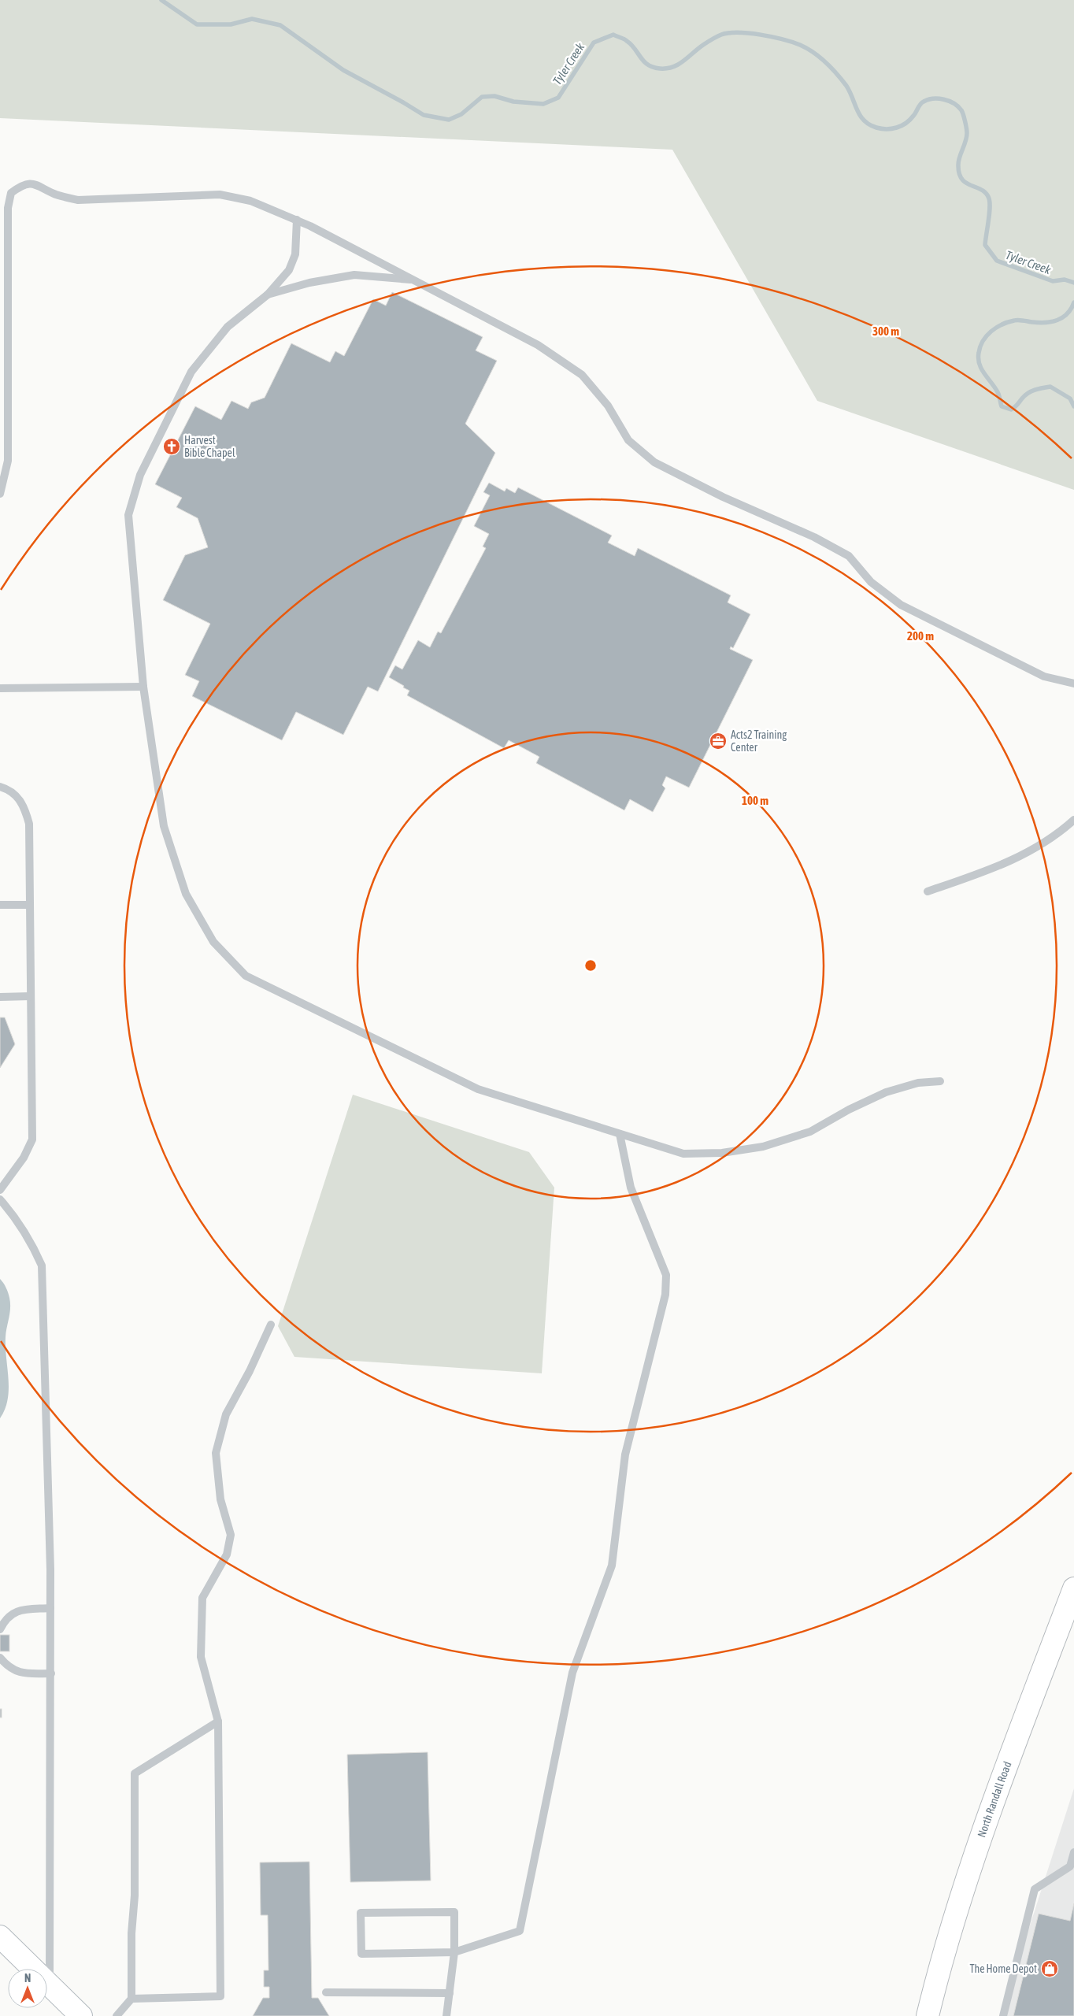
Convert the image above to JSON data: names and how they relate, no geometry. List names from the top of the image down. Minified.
{"streets":{"main road":["North Randall Road"]},"water":["Tyler Creek"],"places":{"church":["Harvest Bible Chapel"],"office":["Acts2 Training Center"],"shop":["The Home Depot"]},"north":"top","rings":["300 m","200 m","100 m"]}
